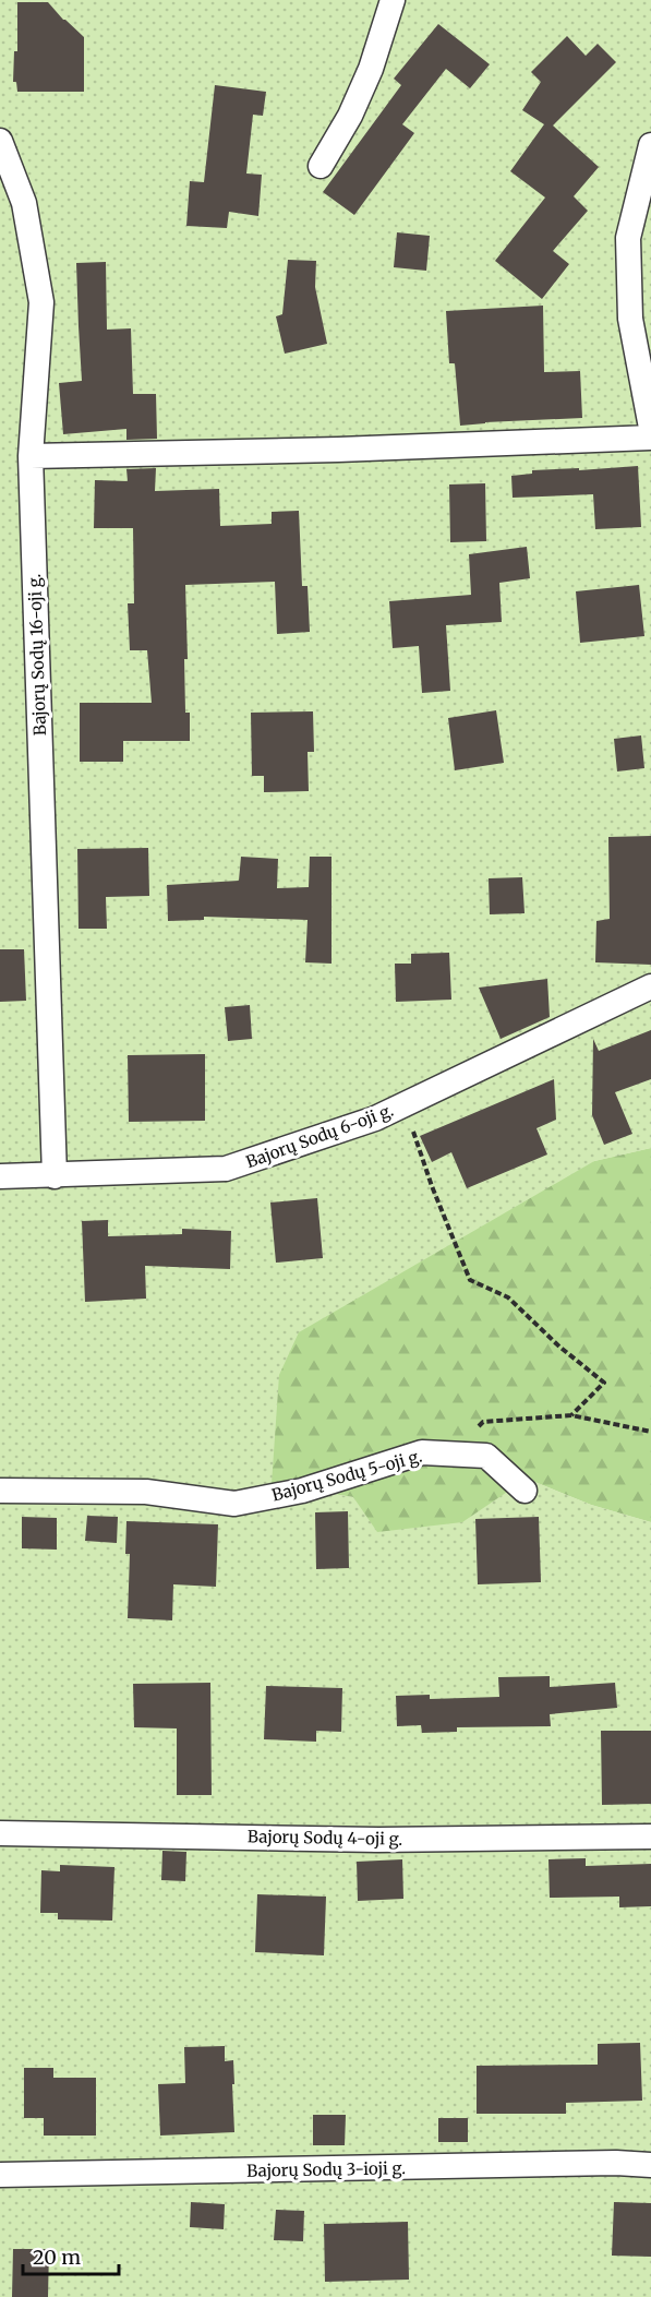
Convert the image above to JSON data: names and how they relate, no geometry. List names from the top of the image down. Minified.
{"streets":{"street":["Bajorų Sodų 16-oji g.","Bajorų Sodų 6-oji g.","Bajorų Sodų 5-oji g.","Bajorų Sodų 4-oji g.","Bajorų Sodų 3-ioji g."]},"crossings":[["Bajorų Sodų 16-oji g.","Bajorų Sodų 6-oji g."]],"scale_bar":"20 m"}
